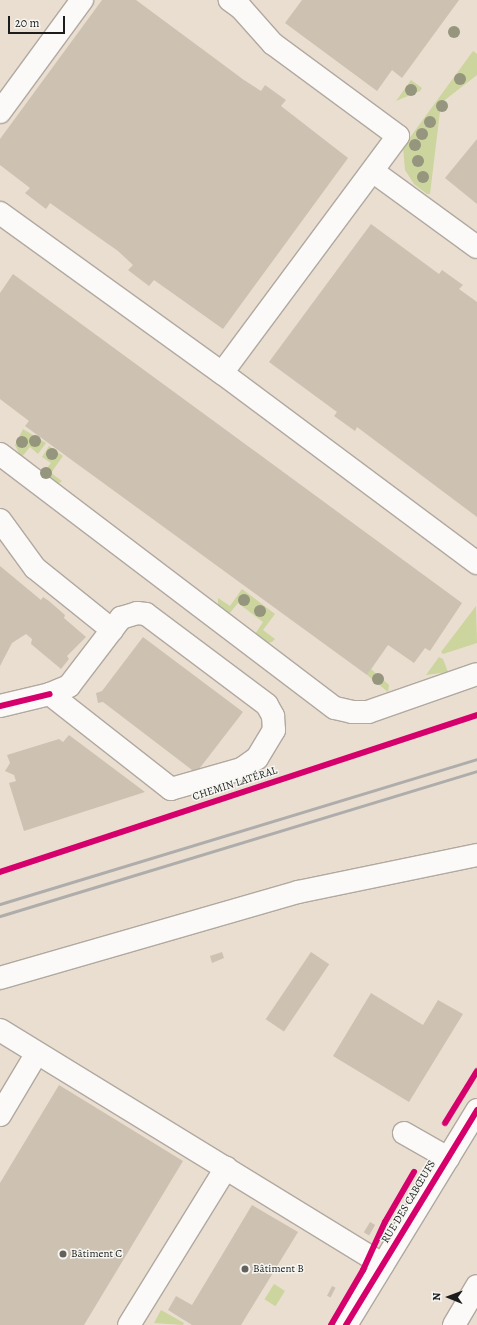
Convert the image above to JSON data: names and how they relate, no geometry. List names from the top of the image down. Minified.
{"streets":{"street":["RUE DES CABŒUFS"],"cycle path":["CHEMIN LATÉRAL"]},"places":["Bâtiment C","Bâtiment B"],"scale_bar":"20 m","north":"left"}
